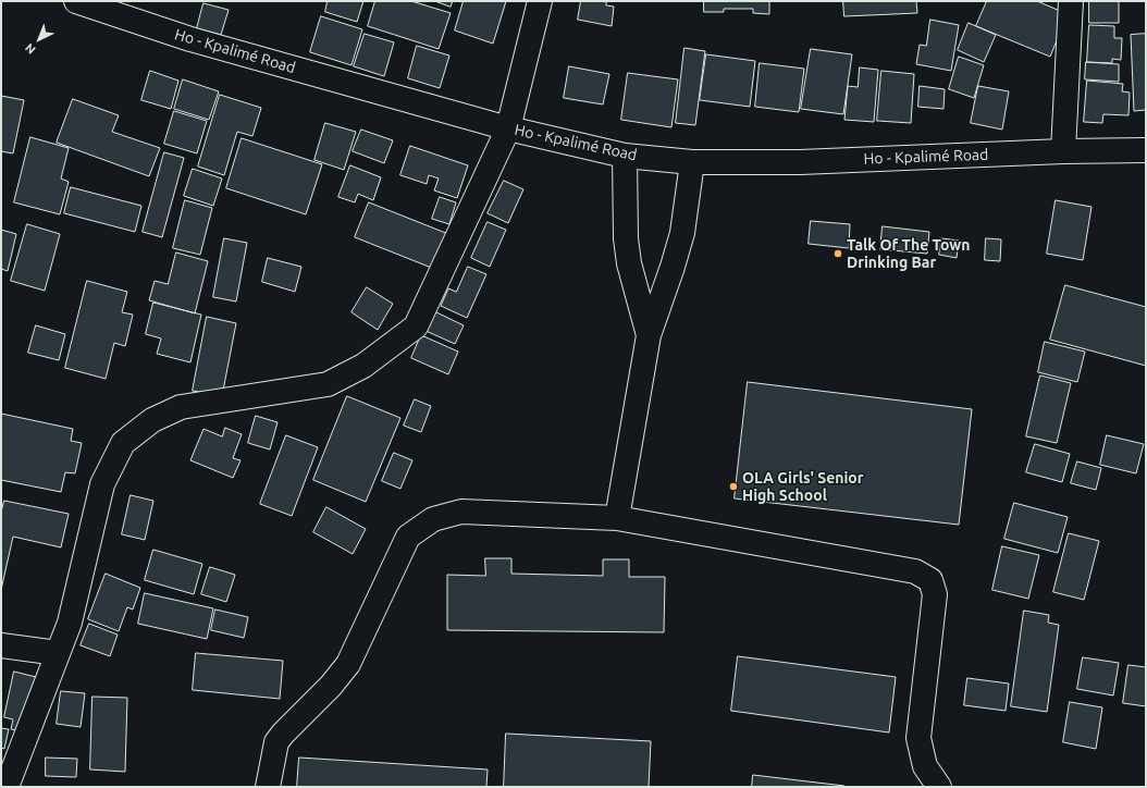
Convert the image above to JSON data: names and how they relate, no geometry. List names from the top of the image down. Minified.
{"streets":{"street":["Ho - Kpalimé Road"]},"places":["Talk Of The Town Drinking Bar","OLA Girls' Senior High School"],"north":"bottom left"}
